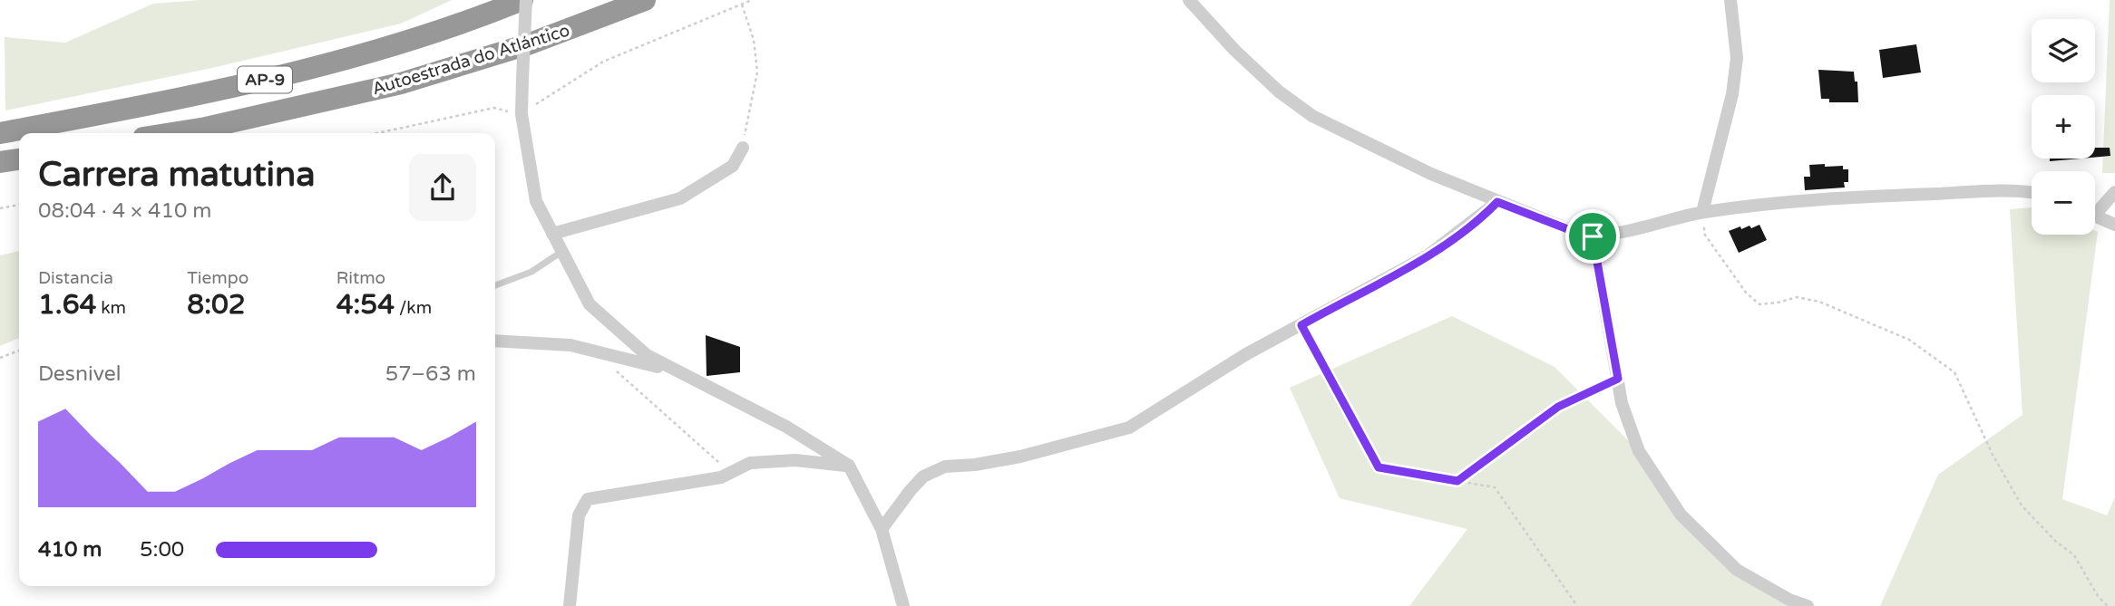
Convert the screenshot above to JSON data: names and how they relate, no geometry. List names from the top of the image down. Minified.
{"streets":{"highway":["Autoestrada do Atlántico","AP-9"]},"page":{"map_buttons":["+","−"],"heading":["Carrera matutina","08:04 · 4 × 410 m"],"stats":[["Distancia","1.64 km"],["Tiempo","8:02"],["Ritmo","4:54 /km"]],"chart":["Desnivel","57–63 m"],"list":[{"name":"410 m","note":"5:00"}]}}
